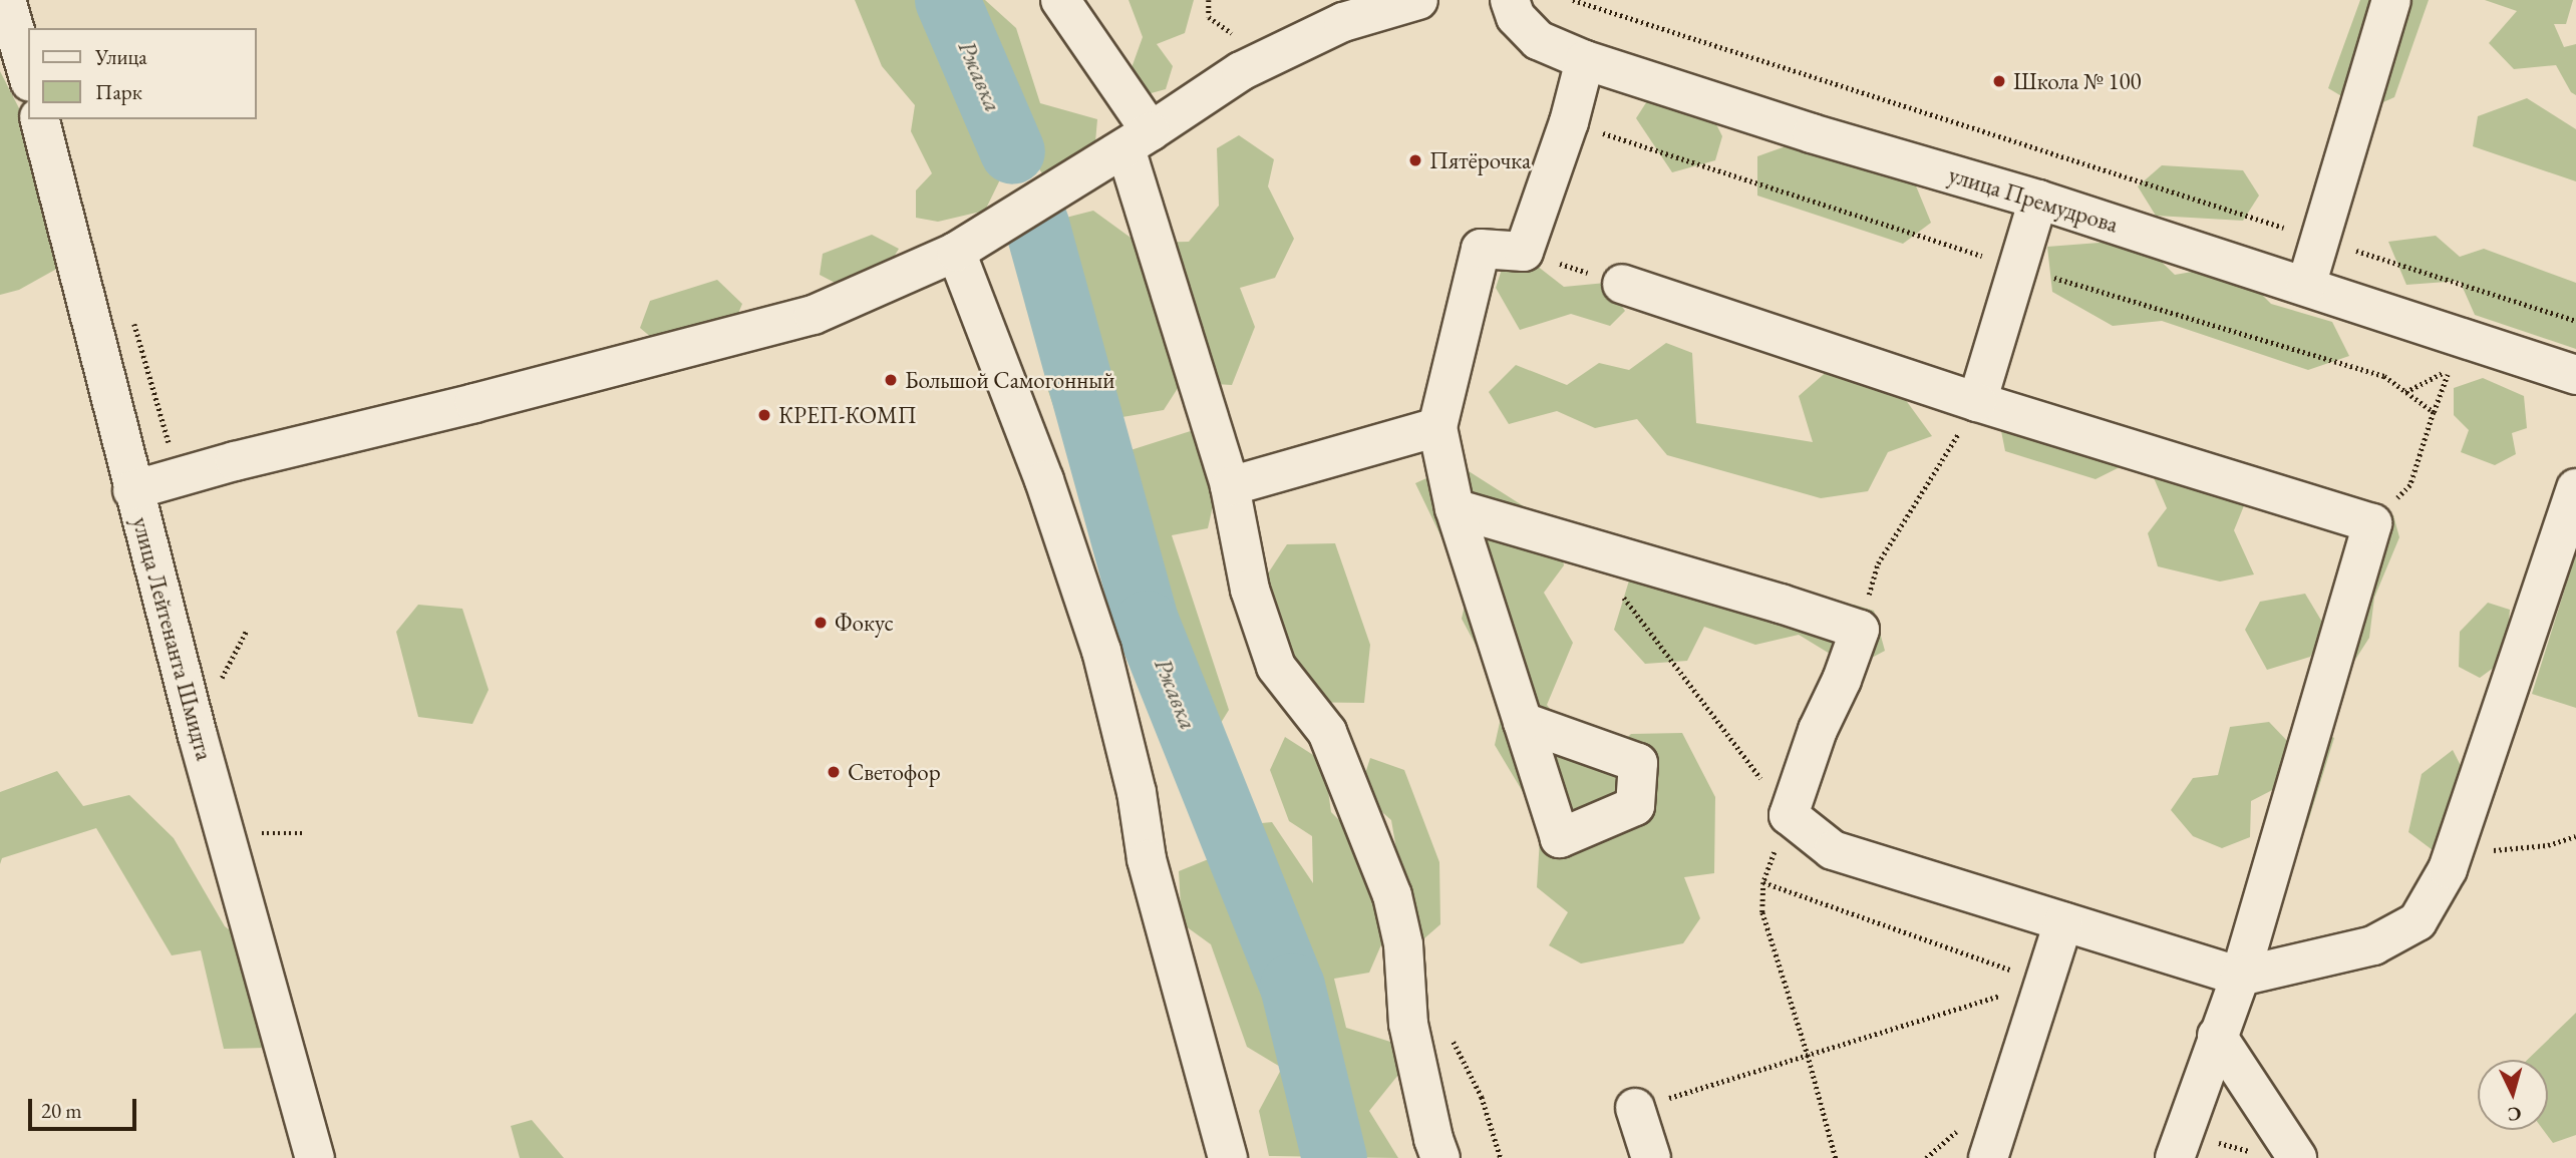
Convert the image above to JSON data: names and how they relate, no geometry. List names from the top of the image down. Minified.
{"streets":{"street":["улица Премудрова","улица Лейтенанта Шмидта"]},"water":["Ржавка"],"places":["Школа № 100","Пятёрочка","Большой Самогонный","КРЕП-КОМП","Фокус","Светофор"],"legend":["Улица","Парк"],"scale_bar":"20 m","north":"bottom"}
